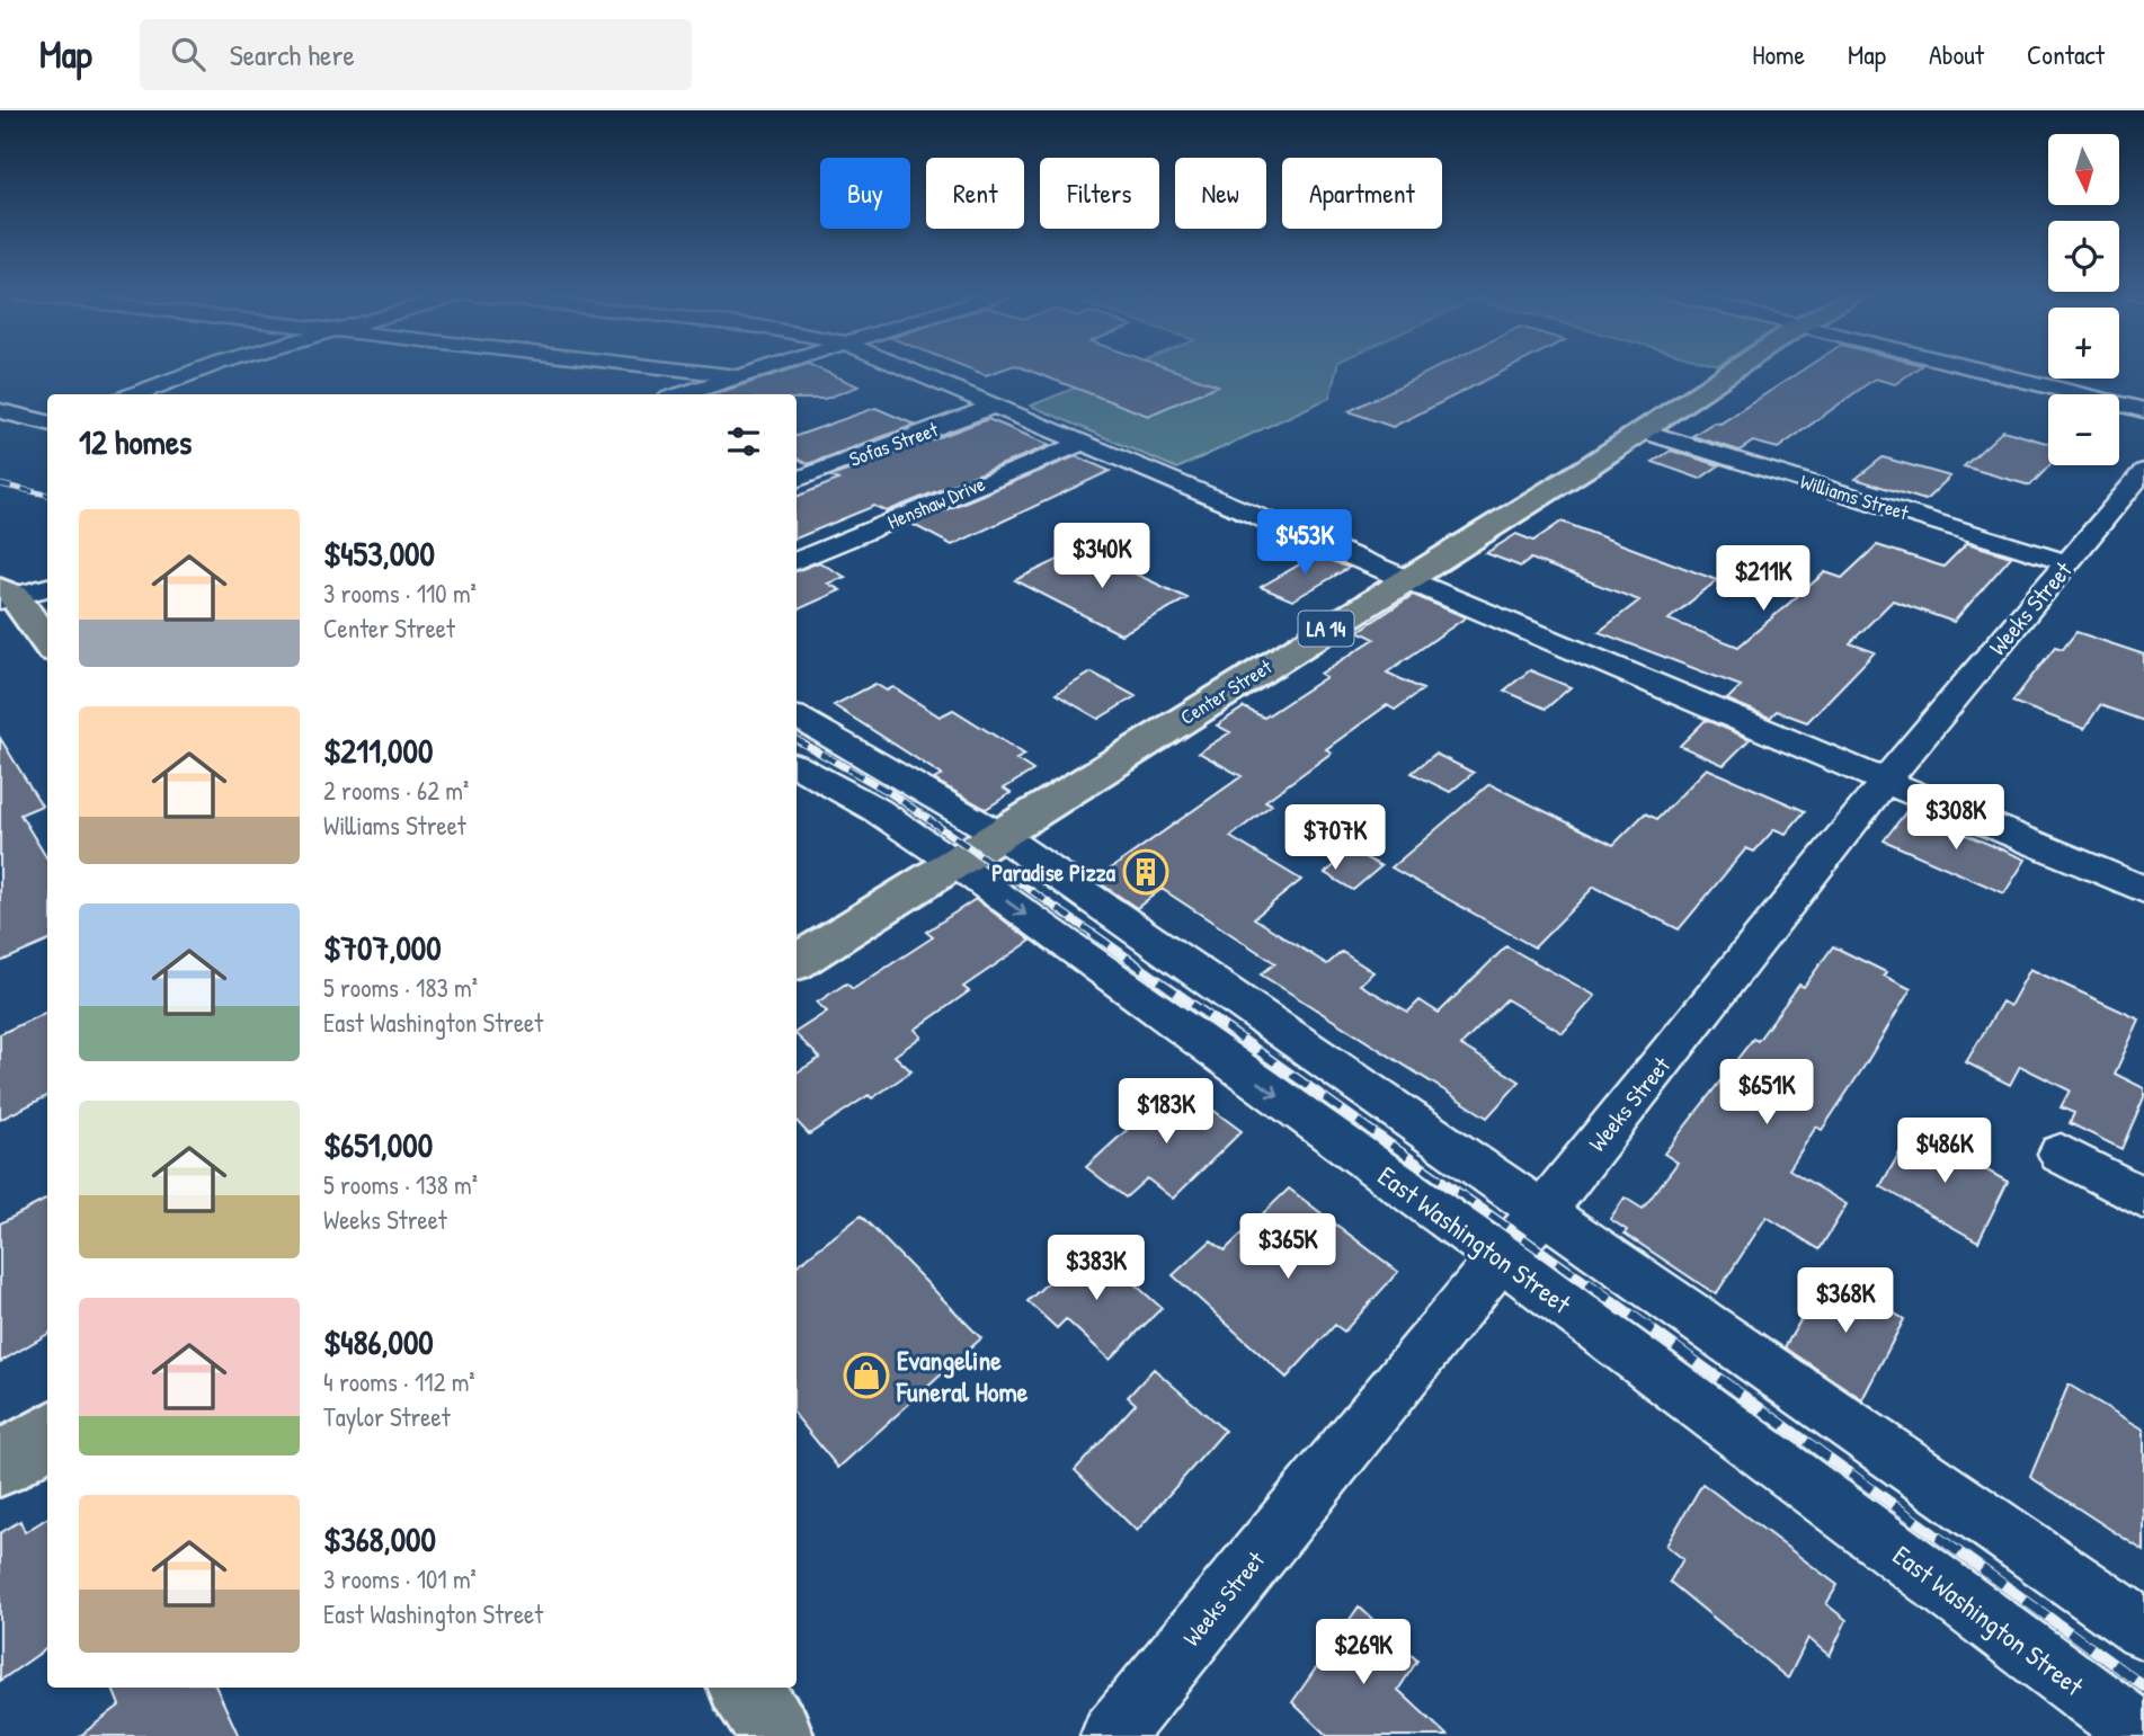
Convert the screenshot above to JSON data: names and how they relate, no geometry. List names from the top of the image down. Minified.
{"streets":{"main road":["LA 14","Center Street"],"street":["Sofas Street","Williams Street","Henshaw Drive","Weeks Street","East Washington Street"]},"crossings":[["Williams Street","Weeks Street"],["Williams Street","Center Street"],["Weeks Street","East Washington Street"],["Center Street","East Washington Street"]],"places":{"building":["Paradise Pizza"],"shop":["Evangeline Funeral Home"]},"north":"bottom","page":{"header":"Map","search":"Search here","nav":["Home","Map","About","Contact"],"map_buttons":["+","−"],"chip":["Buy","Rent","Filters","New","Apartment"],"heading":"12 homes","list":[{"name":"$453,000","note":"3 rooms · 110 m² · Center Street"},{"name":"$211,000","note":"2 rooms · 62 m² · Williams Street"},{"name":"$707,000","note":"5 rooms · 183 m² · East Washington Street"},{"name":"$651,000","note":"5 rooms · 138 m² · Weeks Street"},{"name":"$486,000","note":"4 rooms · 112 m² · Taylor Street"},{"name":"$368,000","note":"3 rooms · 101 m² · East Washington Street"}],"price":["$453K","$340K","$211K","$308K","$707K","$651K","$183K","$486K","$365K","$383K","$368K","$269K"]}}
